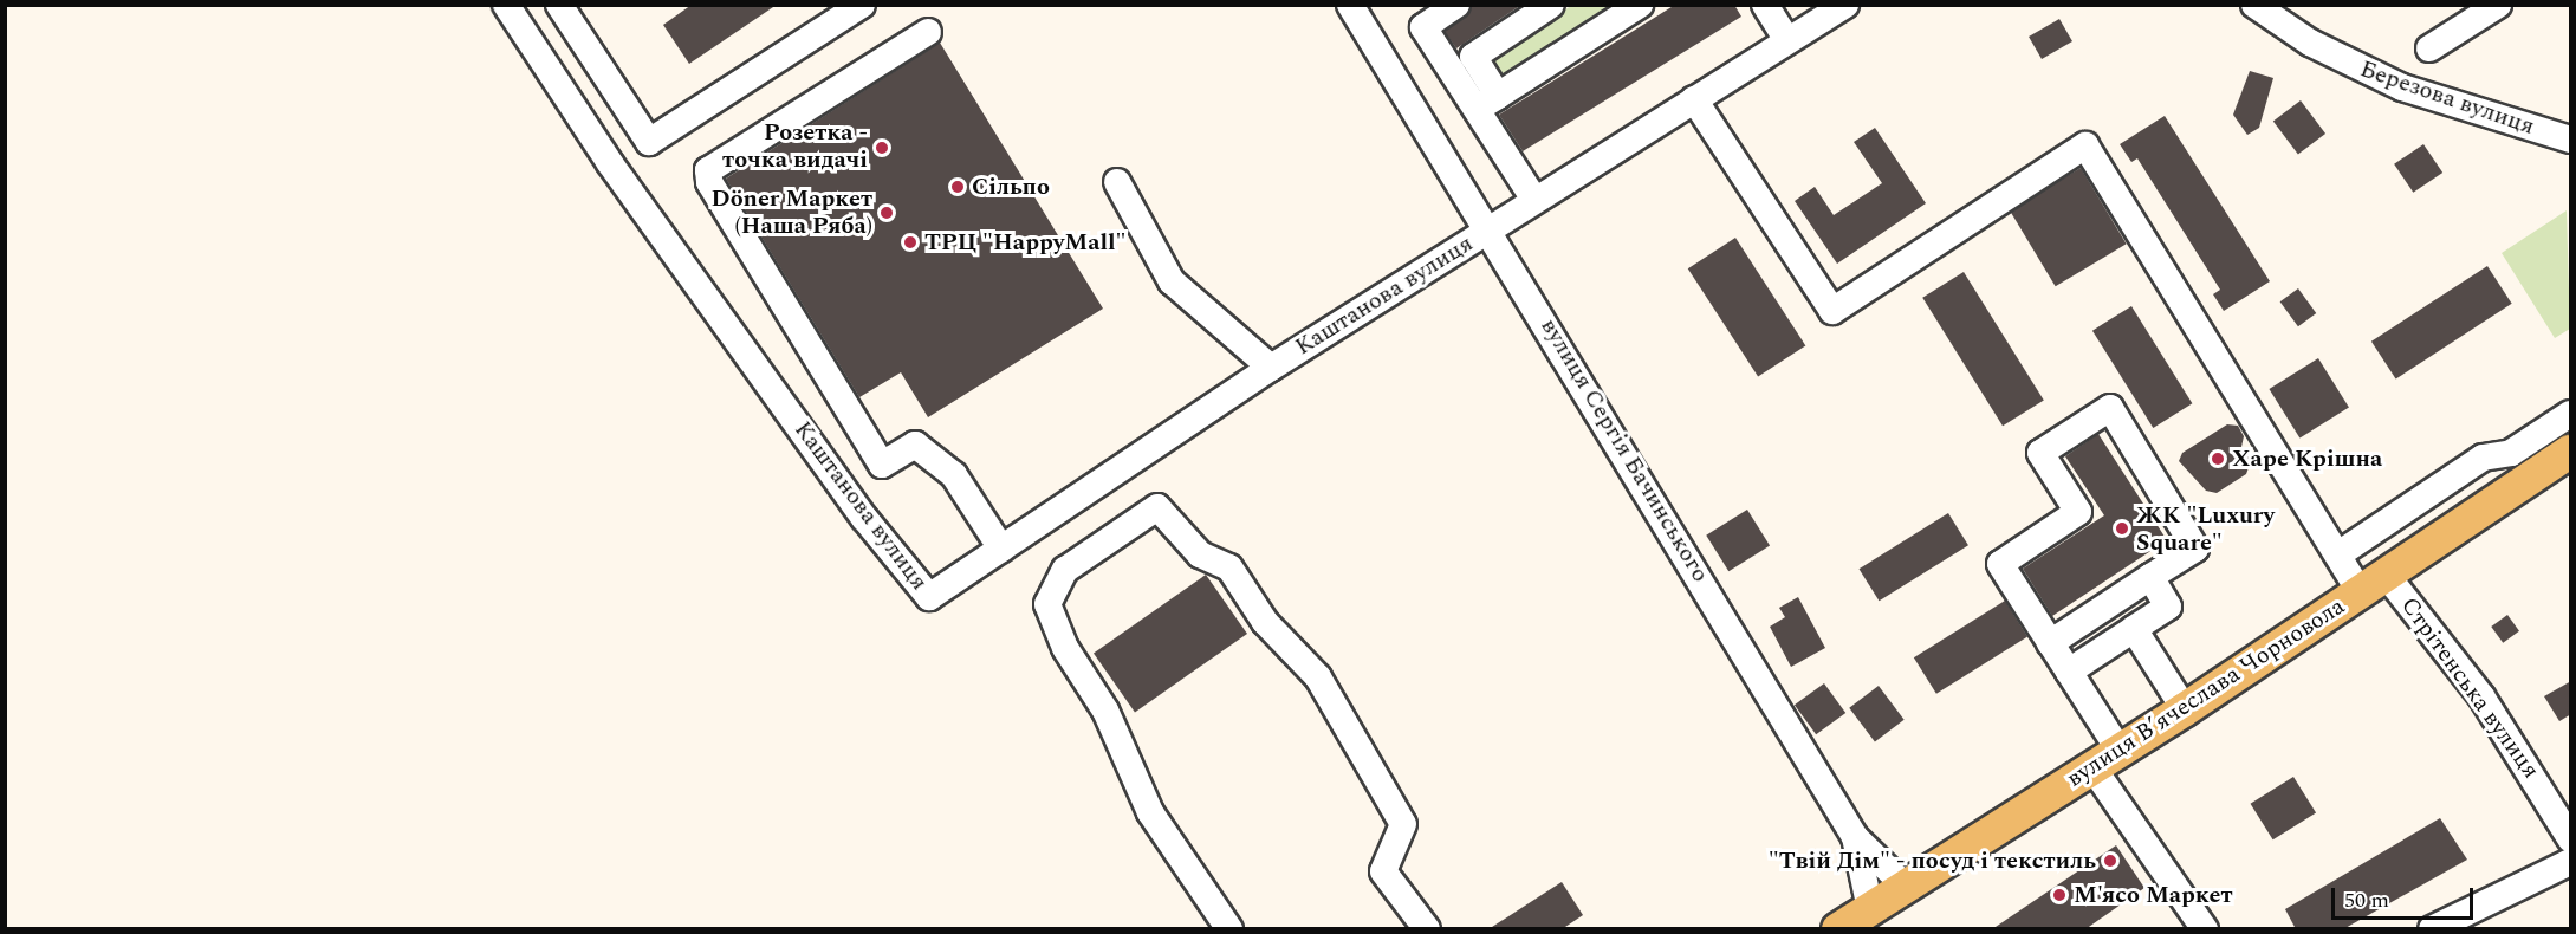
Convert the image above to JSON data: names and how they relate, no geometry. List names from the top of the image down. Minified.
{"streets":{"main road":["вулиця Вʼячеслава Чорновола"],"street":["Березова вулиця","Каштанова вулиця","вулиця Сергія Бачинського","Стрітенська вулиця"]},"crossings":[["Каштанова вулиця","вулиця Сергія Бачинського"],["Каштанова вулиця","Стрітенська вулиця"],["вулиця Сергія Бачинського","вулиця Вʼячеслава Чорновола"],["Стрітенська вулиця","вулиця Вʼячеслава Чорновола"]],"places":["Розетка - точка видачі","Сільпо","Döner Maркет (Наша Ряба)","ТРЦ \"HappyMall\"","Харе Крішна","ЖК \"Luxury Square\"","\"Твій Дім\" - посуд і текстиль","М'ясо Маркет"],"scale_bar":"50 m"}
